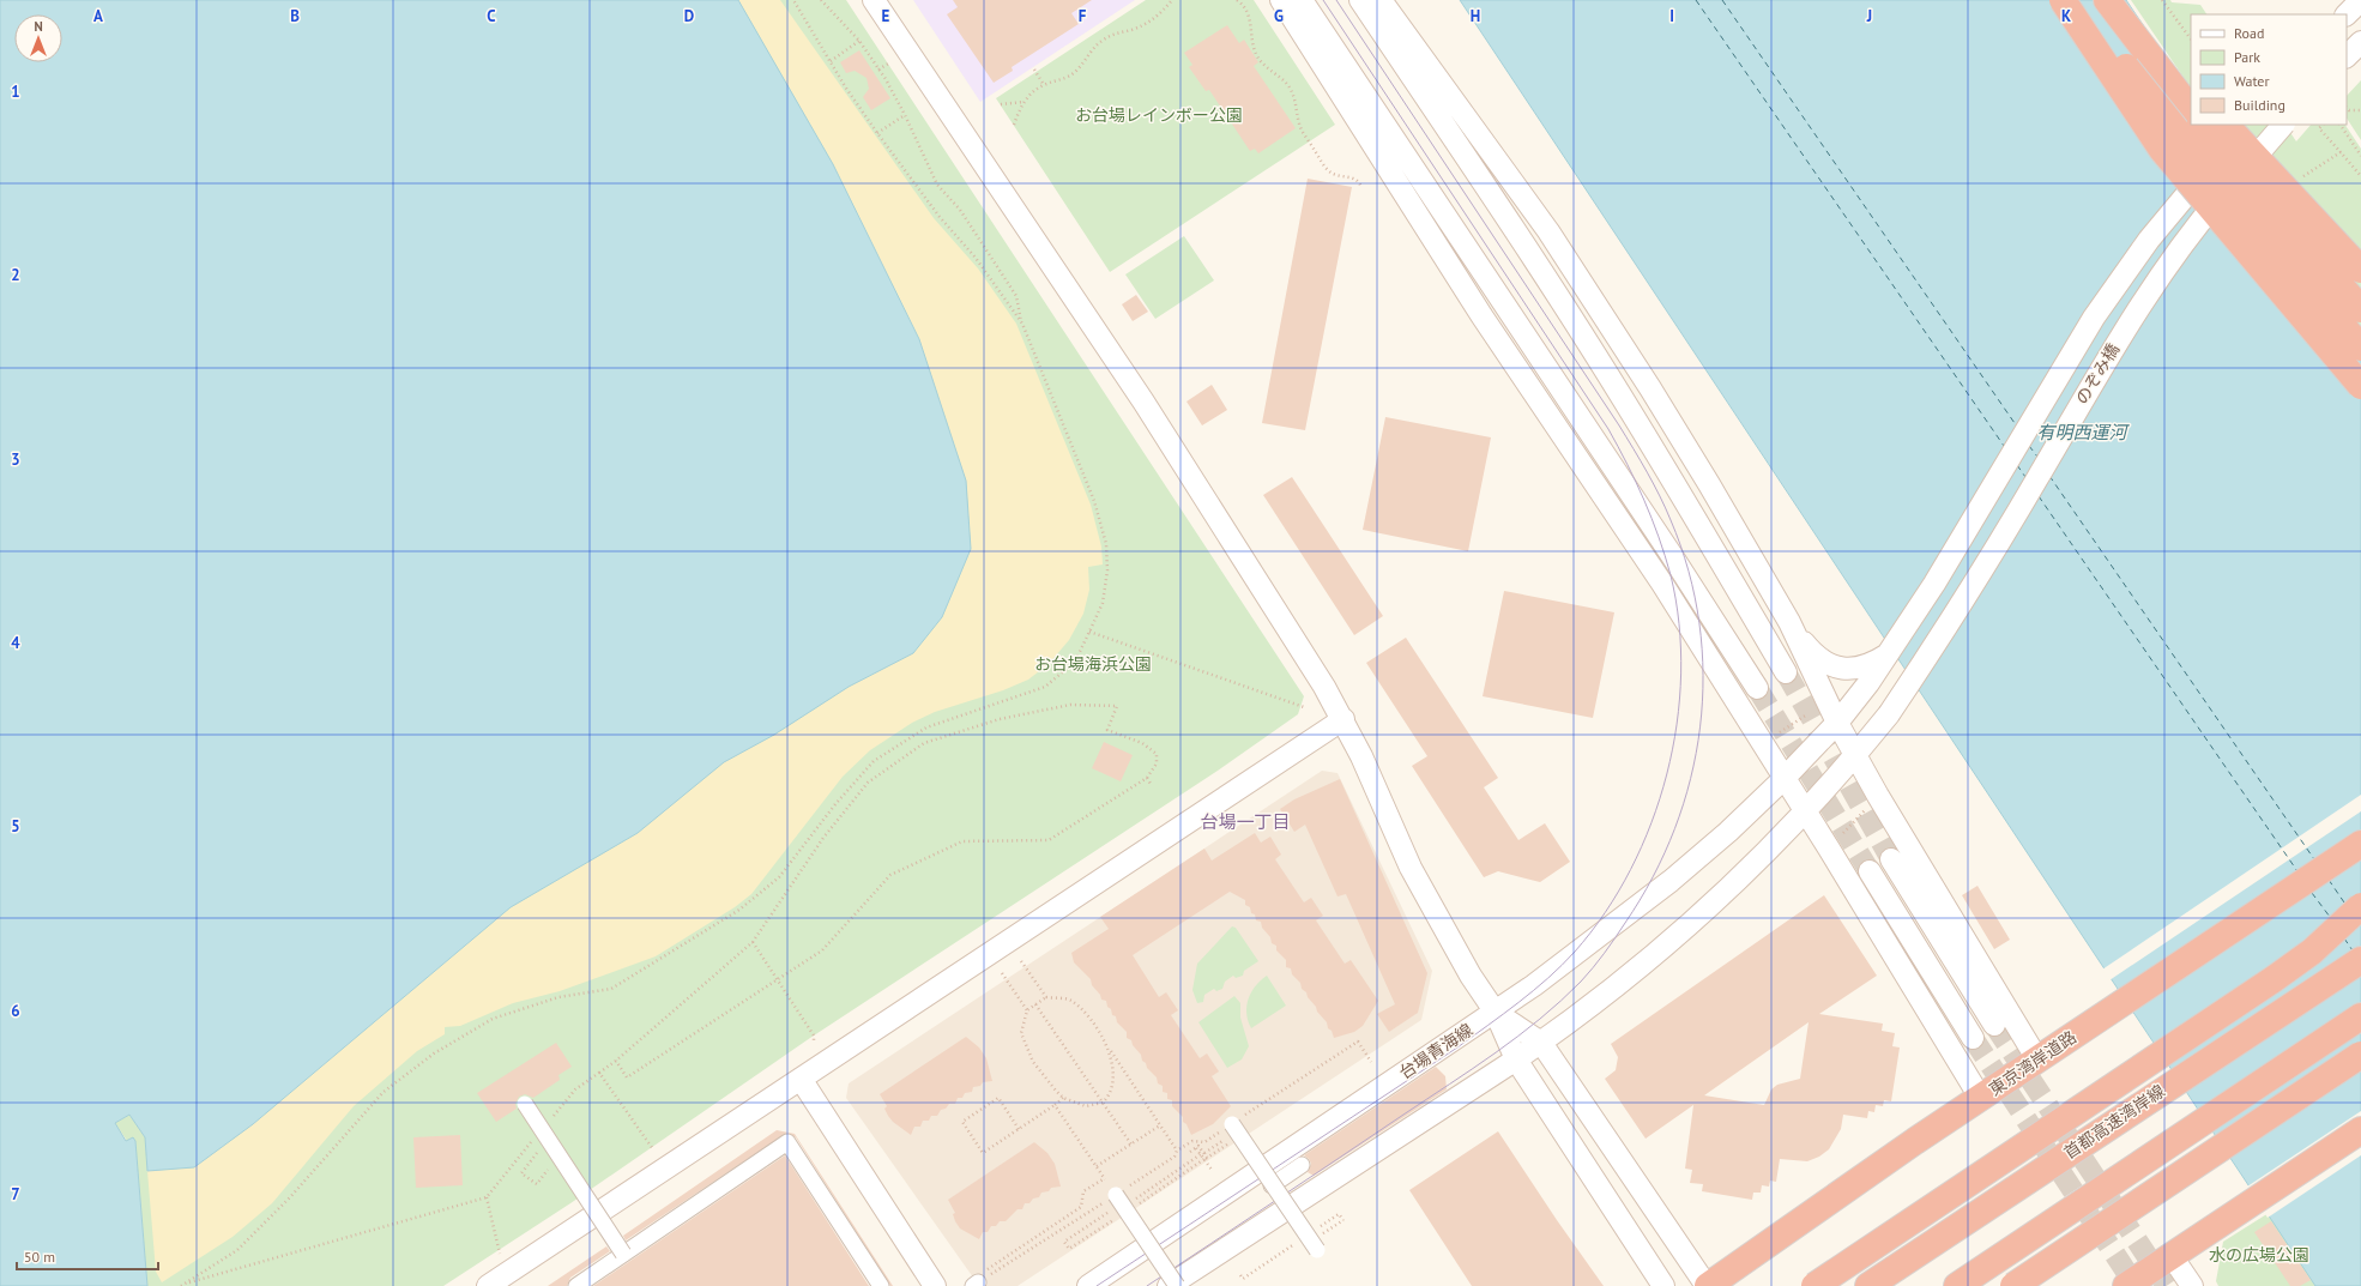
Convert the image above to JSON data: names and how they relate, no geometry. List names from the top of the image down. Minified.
{"streets":{"highway":["東京湾岸道路","首都高速湾岸線"],"street":["のぞみ橋","台場青海線"]},"crossings":[["のぞみ橋","台場青海線"]],"districts":["台場一丁目"],"water":["有明西運河"],"parks":["お台場レインボー公園","お台場海浜公園","水の広場公園"],"legend":["Road","Park","Water","Building"],"scale_bar":"50 m","north":"top","grid":{"columns":["A","B","C","D","E","F","G","H","I","J","K"],"rows":["1","2","3","4","5","6","7"]}}
